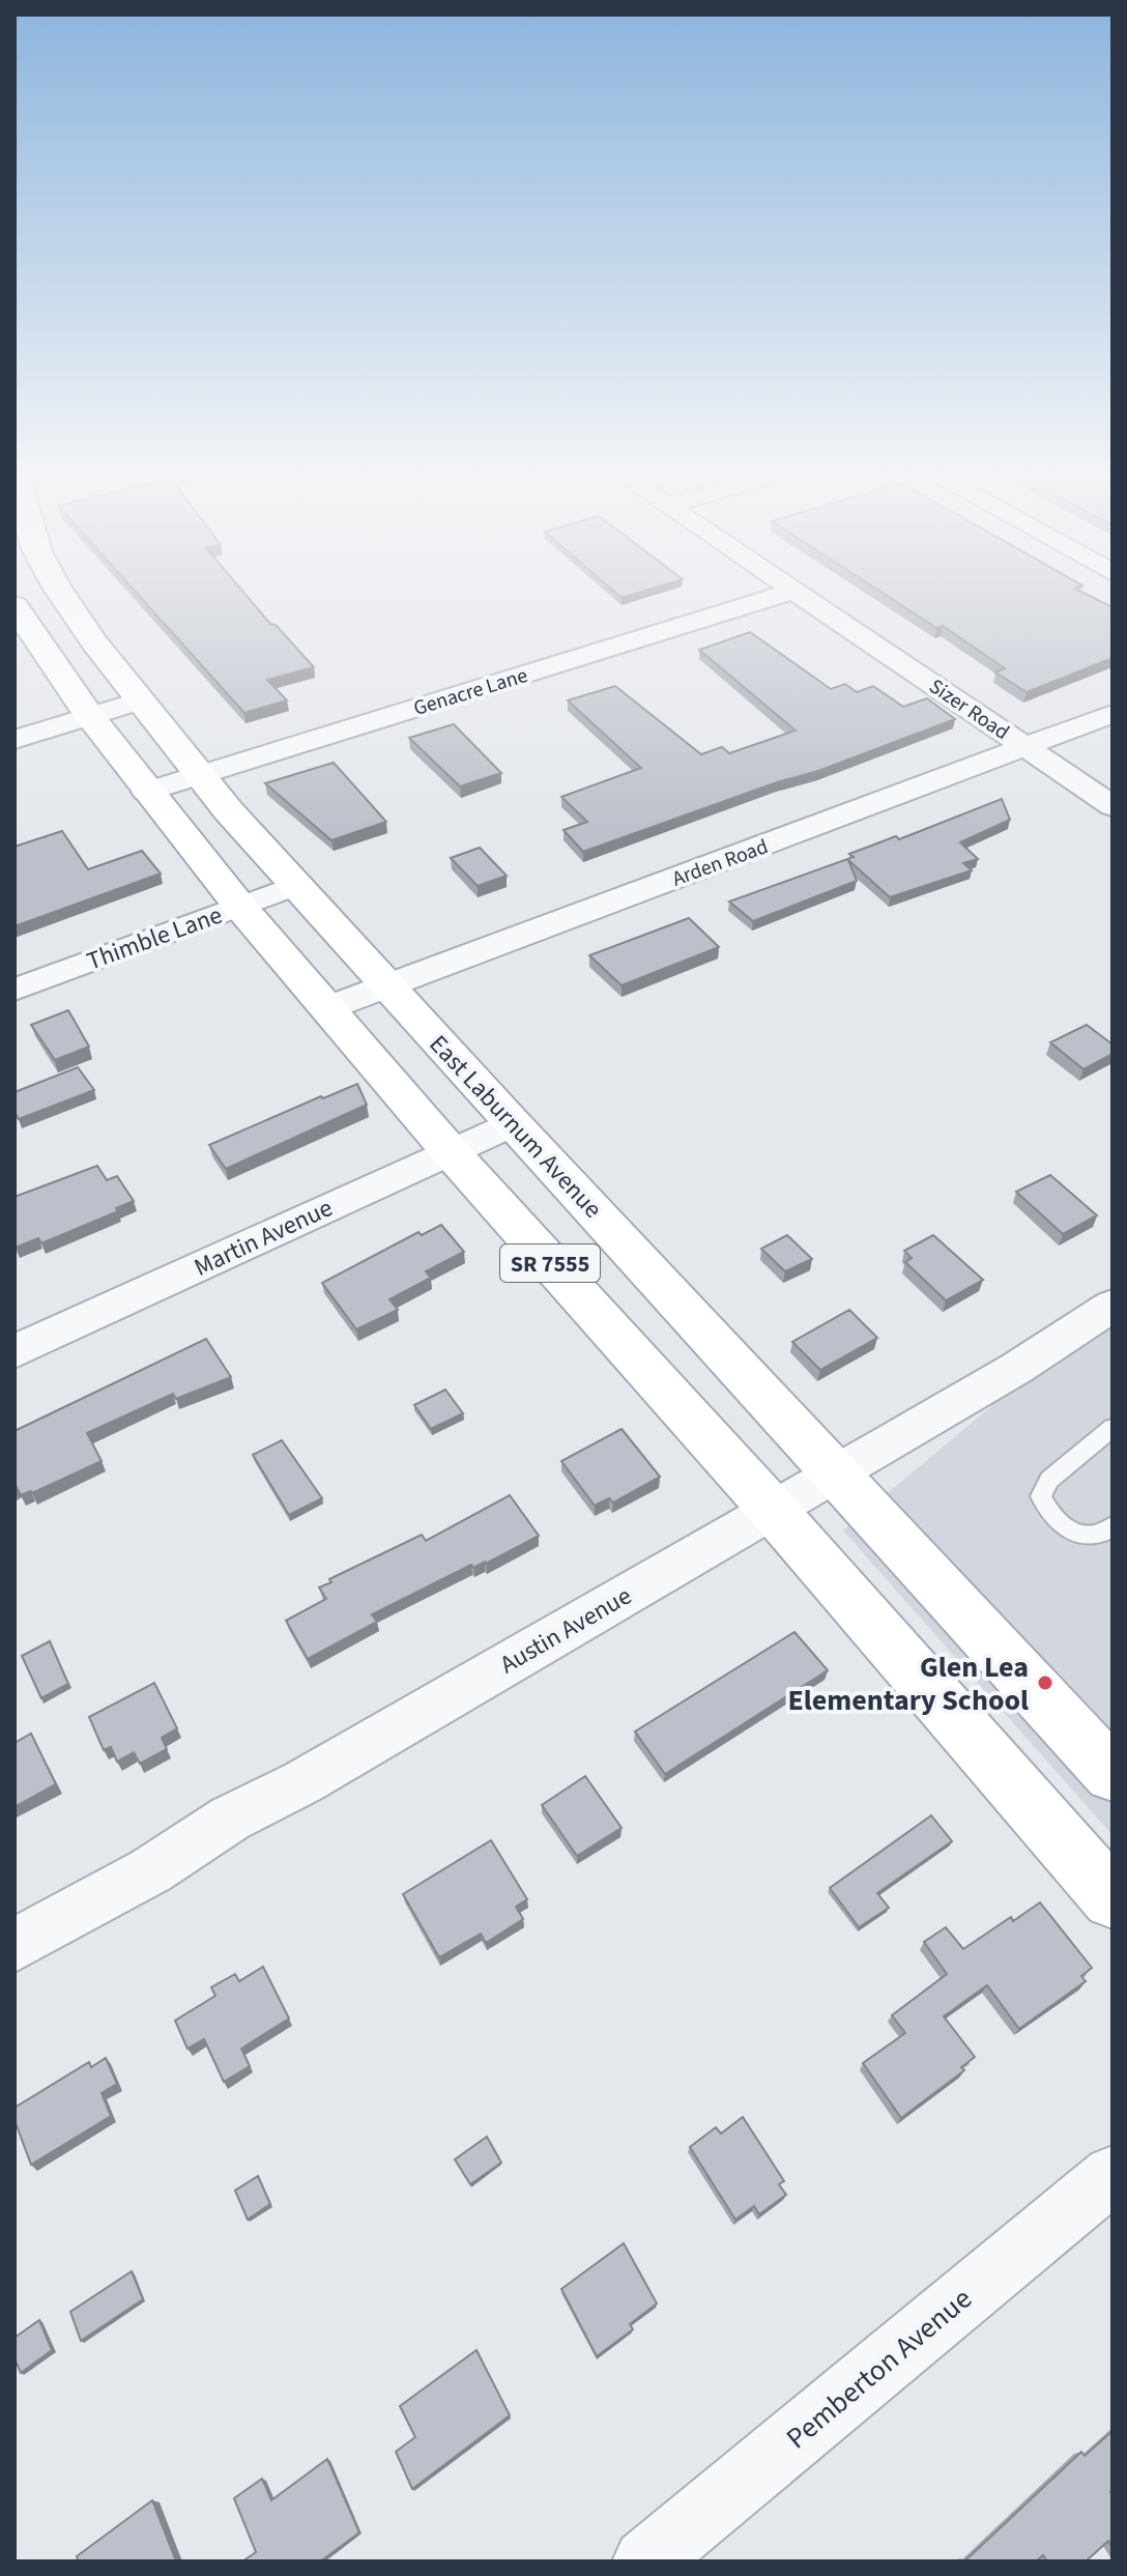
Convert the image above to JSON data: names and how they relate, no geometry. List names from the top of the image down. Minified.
{"streets":{"main road":["East Laburnum Avenue","SR 7555"],"street":["Genacre Lane","Sizer Road","Arden Road","Thimble Lane","Martin Avenue","Austin Avenue","Pemberton Avenue"]},"crossings":[["Genacre Lane","East Laburnum Avenue"],["Genacre Lane","SR 7555"],["Sizer Road","Arden Road"],["Arden Road","East Laburnum Avenue"],["Arden Road","SR 7555"],["Thimble Lane","East Laburnum Avenue"],["Thimble Lane","SR 7555"],["East Laburnum Avenue","Martin Avenue"],["East Laburnum Avenue","Austin Avenue"],["Martin Avenue","SR 7555"],["SR 7555","Austin Avenue"]],"places":["Glen Lea Elementary School"]}
